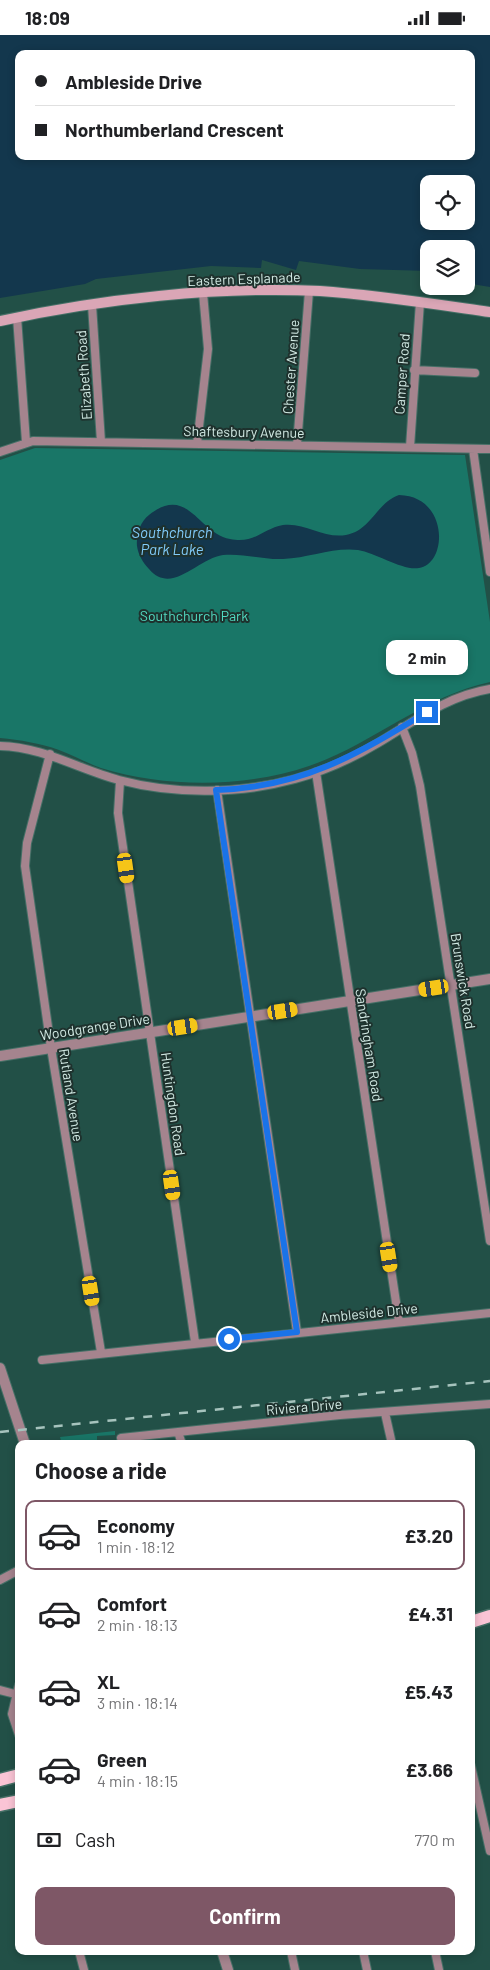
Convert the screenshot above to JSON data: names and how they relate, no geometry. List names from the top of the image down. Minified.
{"streets":{"main road":["Eastern Esplanade"],"street":["Chester Avenue","Camper Road","Elizabeth Road","Shaftesbury Avenue","Brunswick Road","Woodgrange Drive","Sandringham Road","Rutland Avenue","Huntingdon Road","Ambleside Drive","Riviera Drive"]},"crossings":[["Eastern Esplanade","Chester Avenue"],["Eastern Esplanade","Camper Road"],["Eastern Esplanade","Elizabeth Road"],["Chester Avenue","Shaftesbury Avenue"],["Camper Road","Shaftesbury Avenue"],["Elizabeth Road","Shaftesbury Avenue"],["Brunswick Road","Woodgrange Drive"],["Woodgrange Drive","Sandringham Road"],["Woodgrange Drive","Rutland Avenue"],["Woodgrange Drive","Huntingdon Road"],["Sandringham Road","Ambleside Drive"],["Rutland Avenue","Ambleside Drive"],["Huntingdon Road","Ambleside Drive"]],"water":["Southchurch Park Lake"],"parks":["Southchurch Park"],"page":{"status":"18:09","banner":["Ambleside Drive","Northumberland Crescent"],"bubble":"2 min","heading":"Choose a ride","list":[{"name":"Economy","note":"1 min · 18:12","value":"£3.20"},{"name":"Comfort","note":"2 min · 18:13","value":"£4.31"},{"name":"XL","note":"3 min · 18:14","value":"£5.43"},{"name":"Green","note":"4 min · 18:15","value":"£3.66"}],"pay":["Cash","770 m"],"buttons":"Confirm"}}
